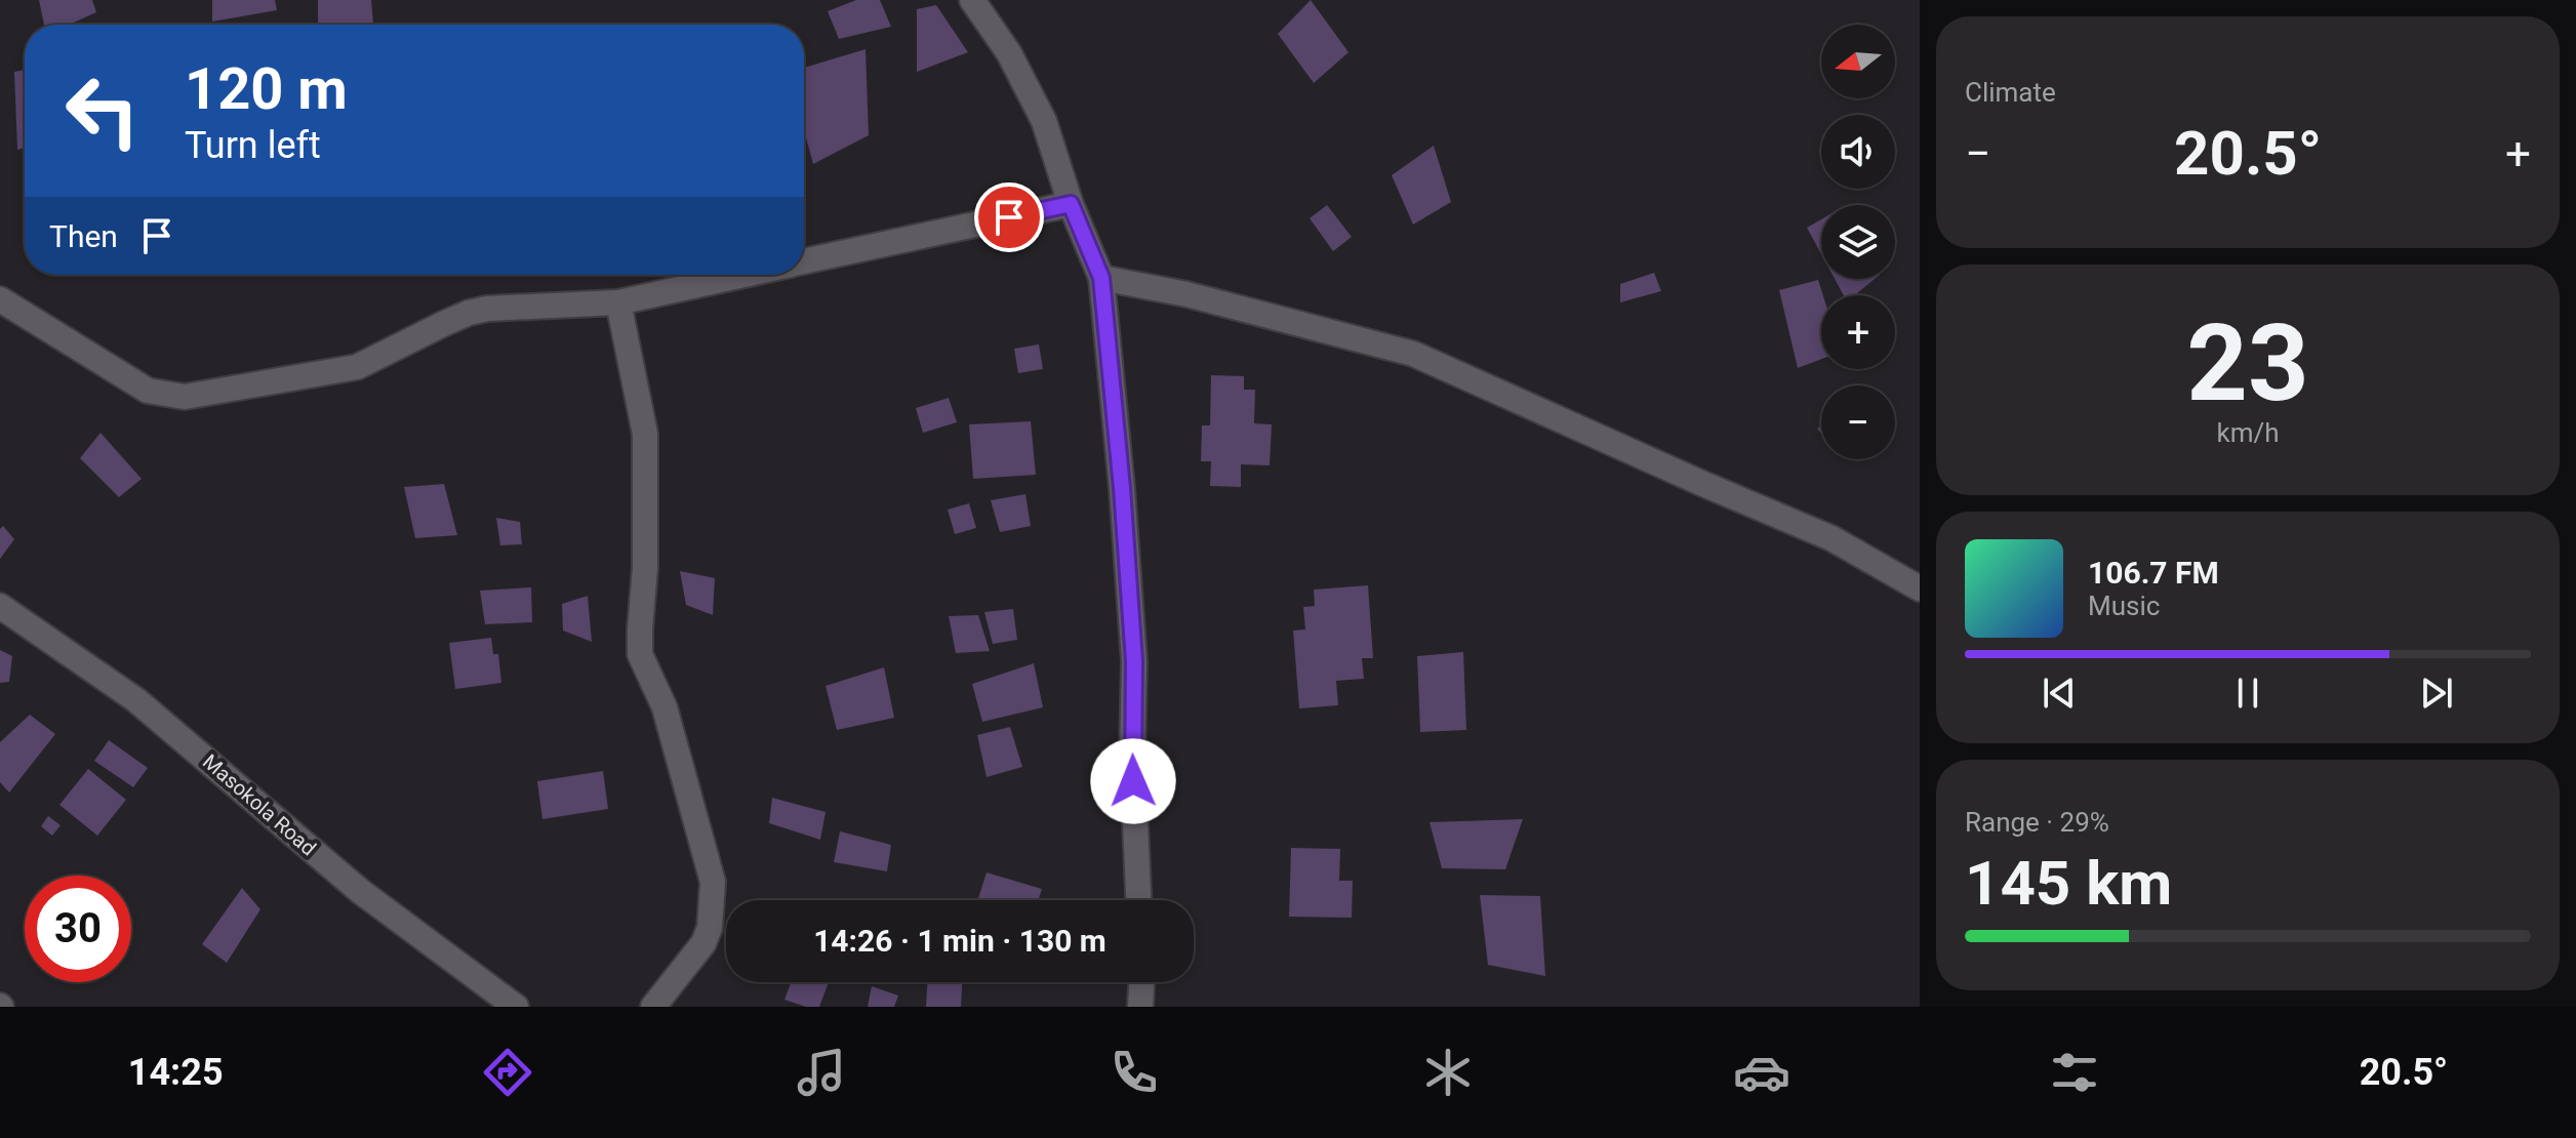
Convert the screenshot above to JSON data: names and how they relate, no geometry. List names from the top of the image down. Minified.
{"streets":{"street":["Masokola Road"]},"north":"left","page":{"tile":["Climate",["23","km/h"],["Range · 29%","145 km"]],"map_buttons":["+","−"],"turn":["120 m","Turn left"],"heat":["−","20.5°","+"],"then":"Then","song":["106.7 FM","Music"],"limit":"30","trip":"14:26 · 1 min · 130 m","tabs":["14:25","20.5°"]}}
